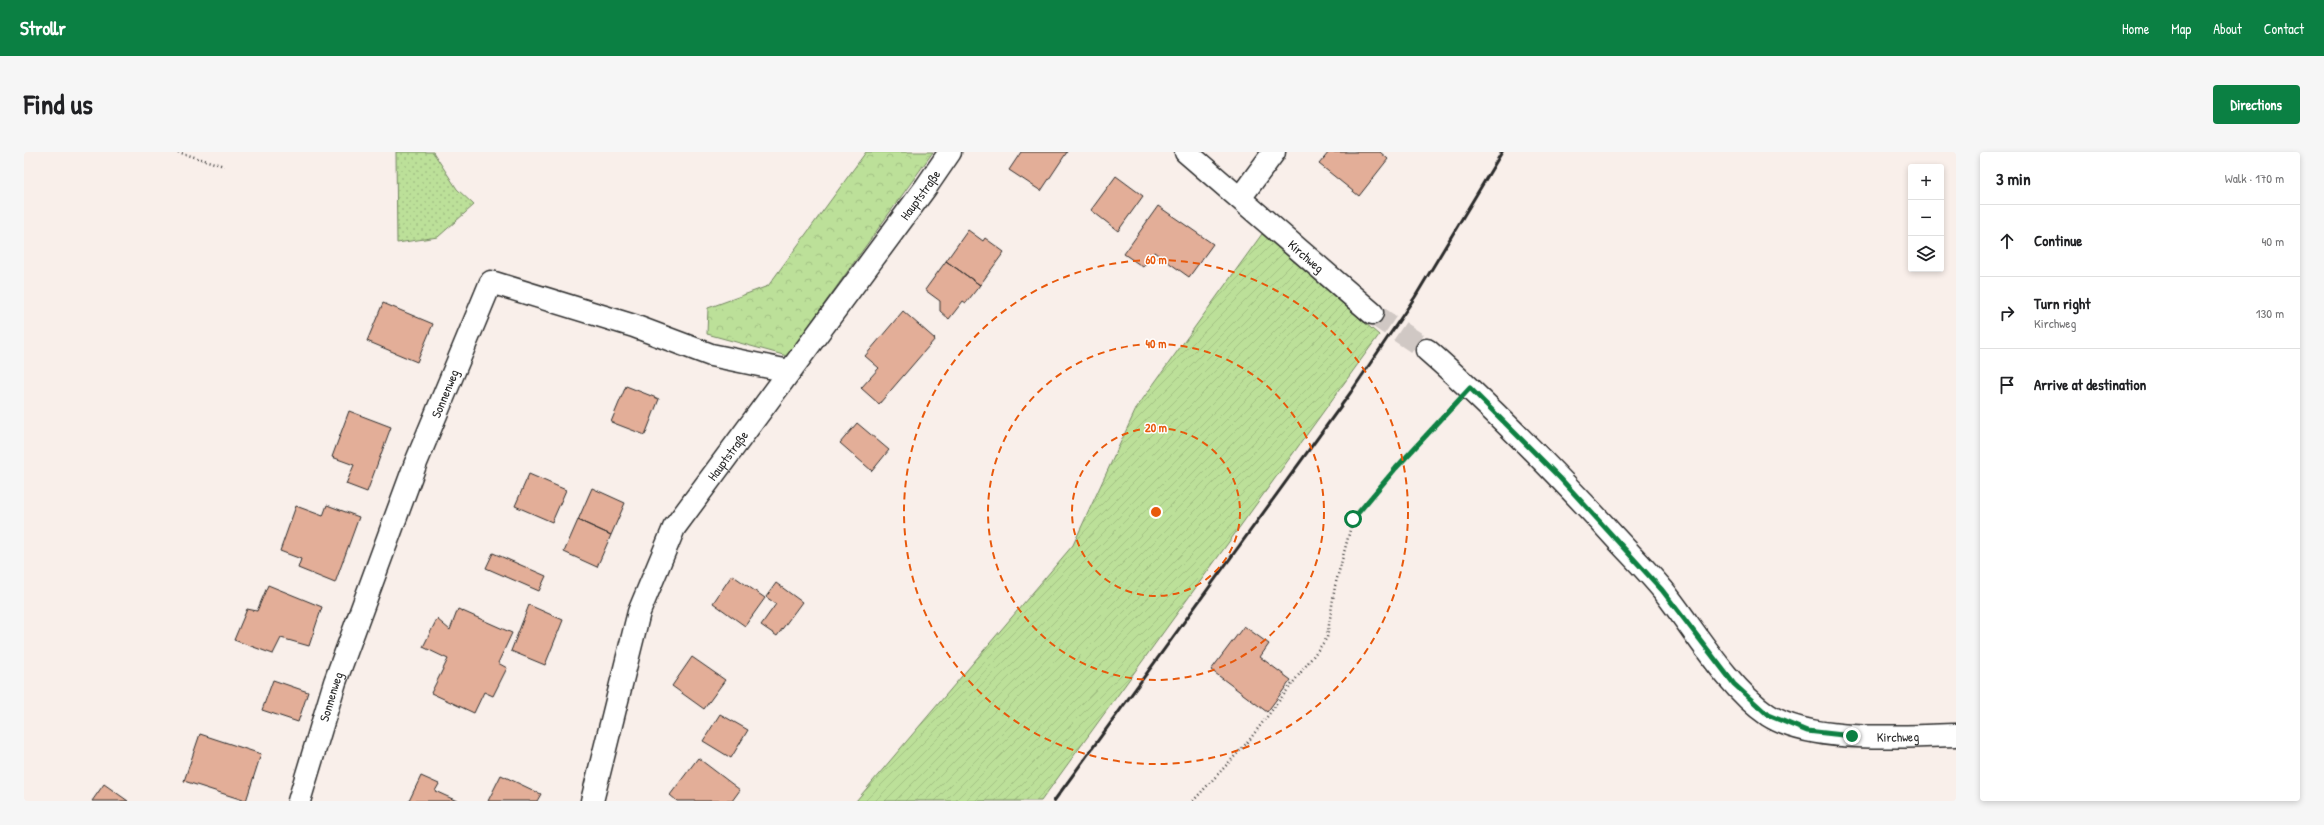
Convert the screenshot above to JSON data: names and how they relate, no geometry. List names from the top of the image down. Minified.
{"streets":{"street":["Hauptstraße","Kirchweg","Sonnenweg"]},"crossings":[["Hauptstraße","Sonnenweg"]],"page":{"header":"Strollr","nav":["Home","Map","About","Contact"],"title":"Find us","buttons":"Directions","heading":["3 min","Walk · 170 m"],"map_buttons":["+","−"],"list":[["Continue","40 m"],["Turn right","Kirchweg","130 m"],"Arrive at destination"]},"rings":["60 m","40 m","20 m"]}
